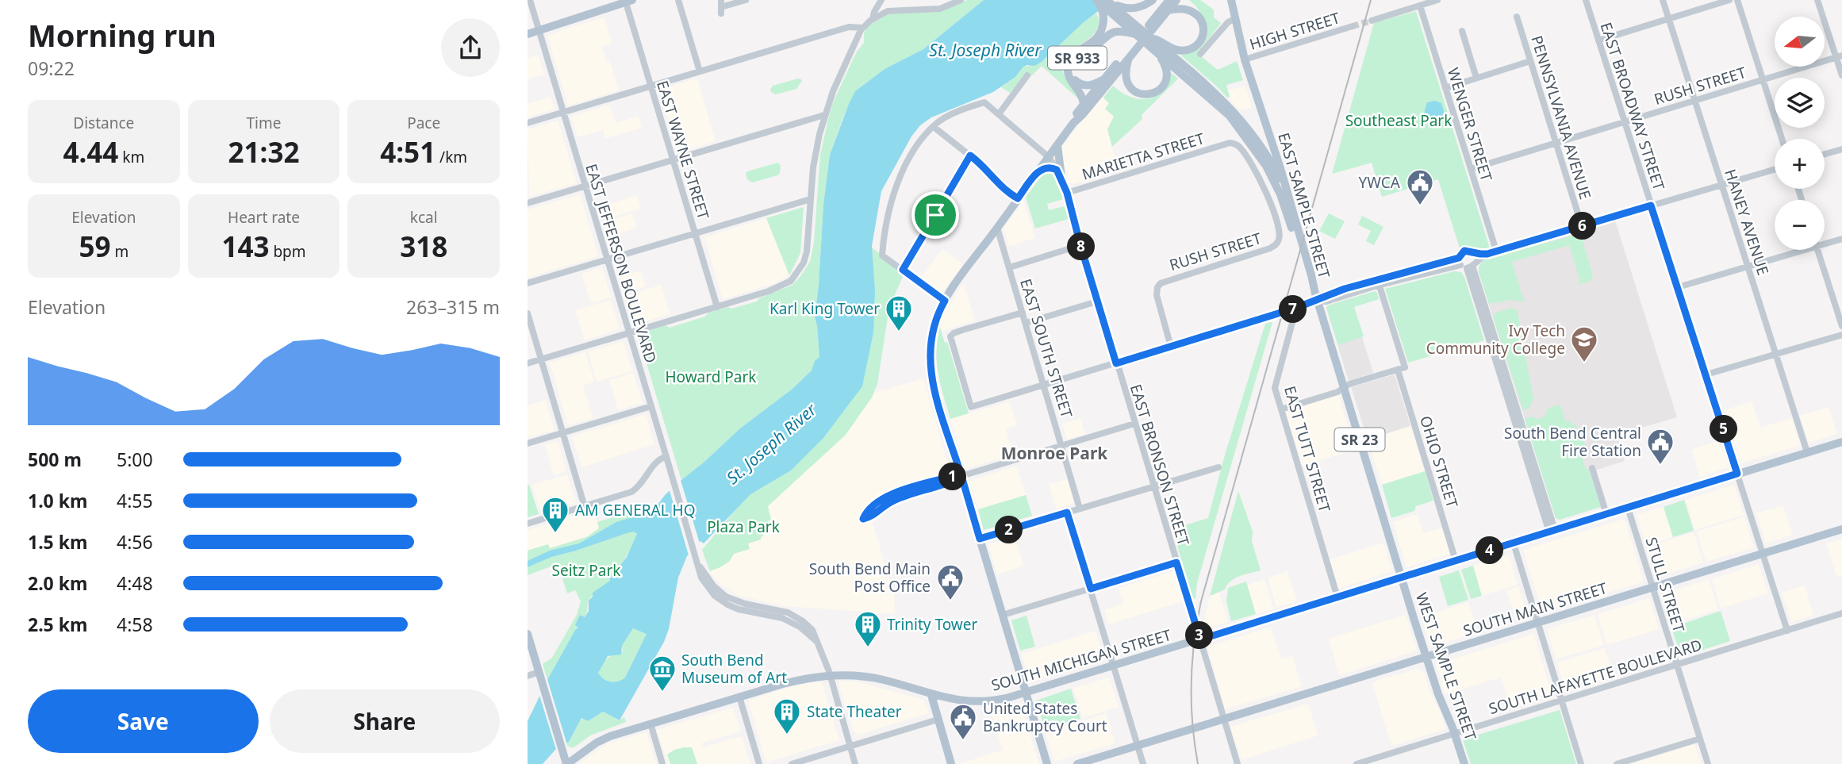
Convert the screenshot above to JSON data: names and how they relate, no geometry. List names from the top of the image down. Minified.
{"streets":{"main road":["SR 933","EAST SAMPLE STREET","SR 23","SOUTH MAIN STREET","SOUTH MICHIGAN STREET","WEST SAMPLE STREET"],"street":["HIGH STREET","RUSH STREET","EAST BROADWAY STREET","PENNSYLVANIA AVENUE","WENGER STREET","EAST WAYNE STREET","MARIETTA STREET","HANEY AVENUE","EAST JEFFERSON BOULEVARD","EAST SOUTH STREET","EAST TUTT STREET","OHIO STREET","EAST BRONSON STREET","STULL STREET","SOUTH LAFAYETTE BOULEVARD"]},"crossings":[["HIGH STREET","EAST SAMPLE STREET"],["SR 933","SR 23"],["RUSH STREET","EAST BROADWAY STREET"],["RUSH STREET","PENNSYLVANIA AVENUE"],["RUSH STREET","WENGER STREET"],["RUSH STREET","MARIETTA STREET"],["RUSH STREET","HANEY AVENUE"],["EAST BROADWAY STREET","SOUTH MAIN STREET"],["EAST BROADWAY STREET","SOUTH MICHIGAN STREET"],["EAST BROADWAY STREET","SOUTH LAFAYETTE BOULEVARD"],["MARIETTA STREET","EAST BRONSON STREET"],["EAST SAMPLE STREET","SR 23"],["EAST SAMPLE STREET","SOUTH MICHIGAN STREET"],["EAST SAMPLE STREET","WEST SAMPLE STREET"],["HANEY AVENUE","SOUTH MICHIGAN STREET"],["EAST JEFFERSON BOULEVARD","SOUTH MICHIGAN STREET"],["EAST TUTT STREET","SOUTH MICHIGAN STREET"],["OHIO STREET","SOUTH MICHIGAN STREET"],["EAST BRONSON STREET","SOUTH MAIN STREET"],["EAST BRONSON STREET","SOUTH MICHIGAN STREET"],["STULL STREET","SOUTH MAIN STREET"],["STULL STREET","SOUTH MICHIGAN STREET"],["STULL STREET","SOUTH LAFAYETTE BOULEVARD"],["SOUTH MAIN STREET","WEST SAMPLE STREET"],["SOUTH MICHIGAN STREET","WEST SAMPLE STREET"],["WEST SAMPLE STREET","SOUTH LAFAYETTE BOULEVARD"]],"districts":["Monroe Park"],"water":["St. Joseph River"],"parks":["Southeast Park","Howard Park","Plaza Park","Seitz Park"],"places":{"public building":["YWCA","South Bend Central Fire Station","South Bend Main Post Office","United States Bankruptcy Court"],"building":["Karl King Tower","AM GENERAL HQ","Trinity Tower","State Theater"],"school or university":["Ivy Tech Community College"],"museum":["South Bend Museum of Art"]},"north":"left","page":{"heading":["Morning run","09:22"],"map_buttons":["+","−"],"stats":[["Distance","4.44 km"],["Time","21:32"],["Pace","4:51 /km"],["Elevation","59 m"],["Heart rate","143 bpm"],["kcal","318"]],"pins":["6","8","7","5","1","2","4","3"],"chart":["Elevation","263–315 m"],"list":[{"name":"500 m","note":"5:00"},{"name":"1.0 km","note":"4:55"},{"name":"1.5 km","note":"4:56"},{"name":"2.0 km","note":"4:48"},{"name":"2.5 km","note":"4:58"}],"buttons":["Save","Share"]}}
